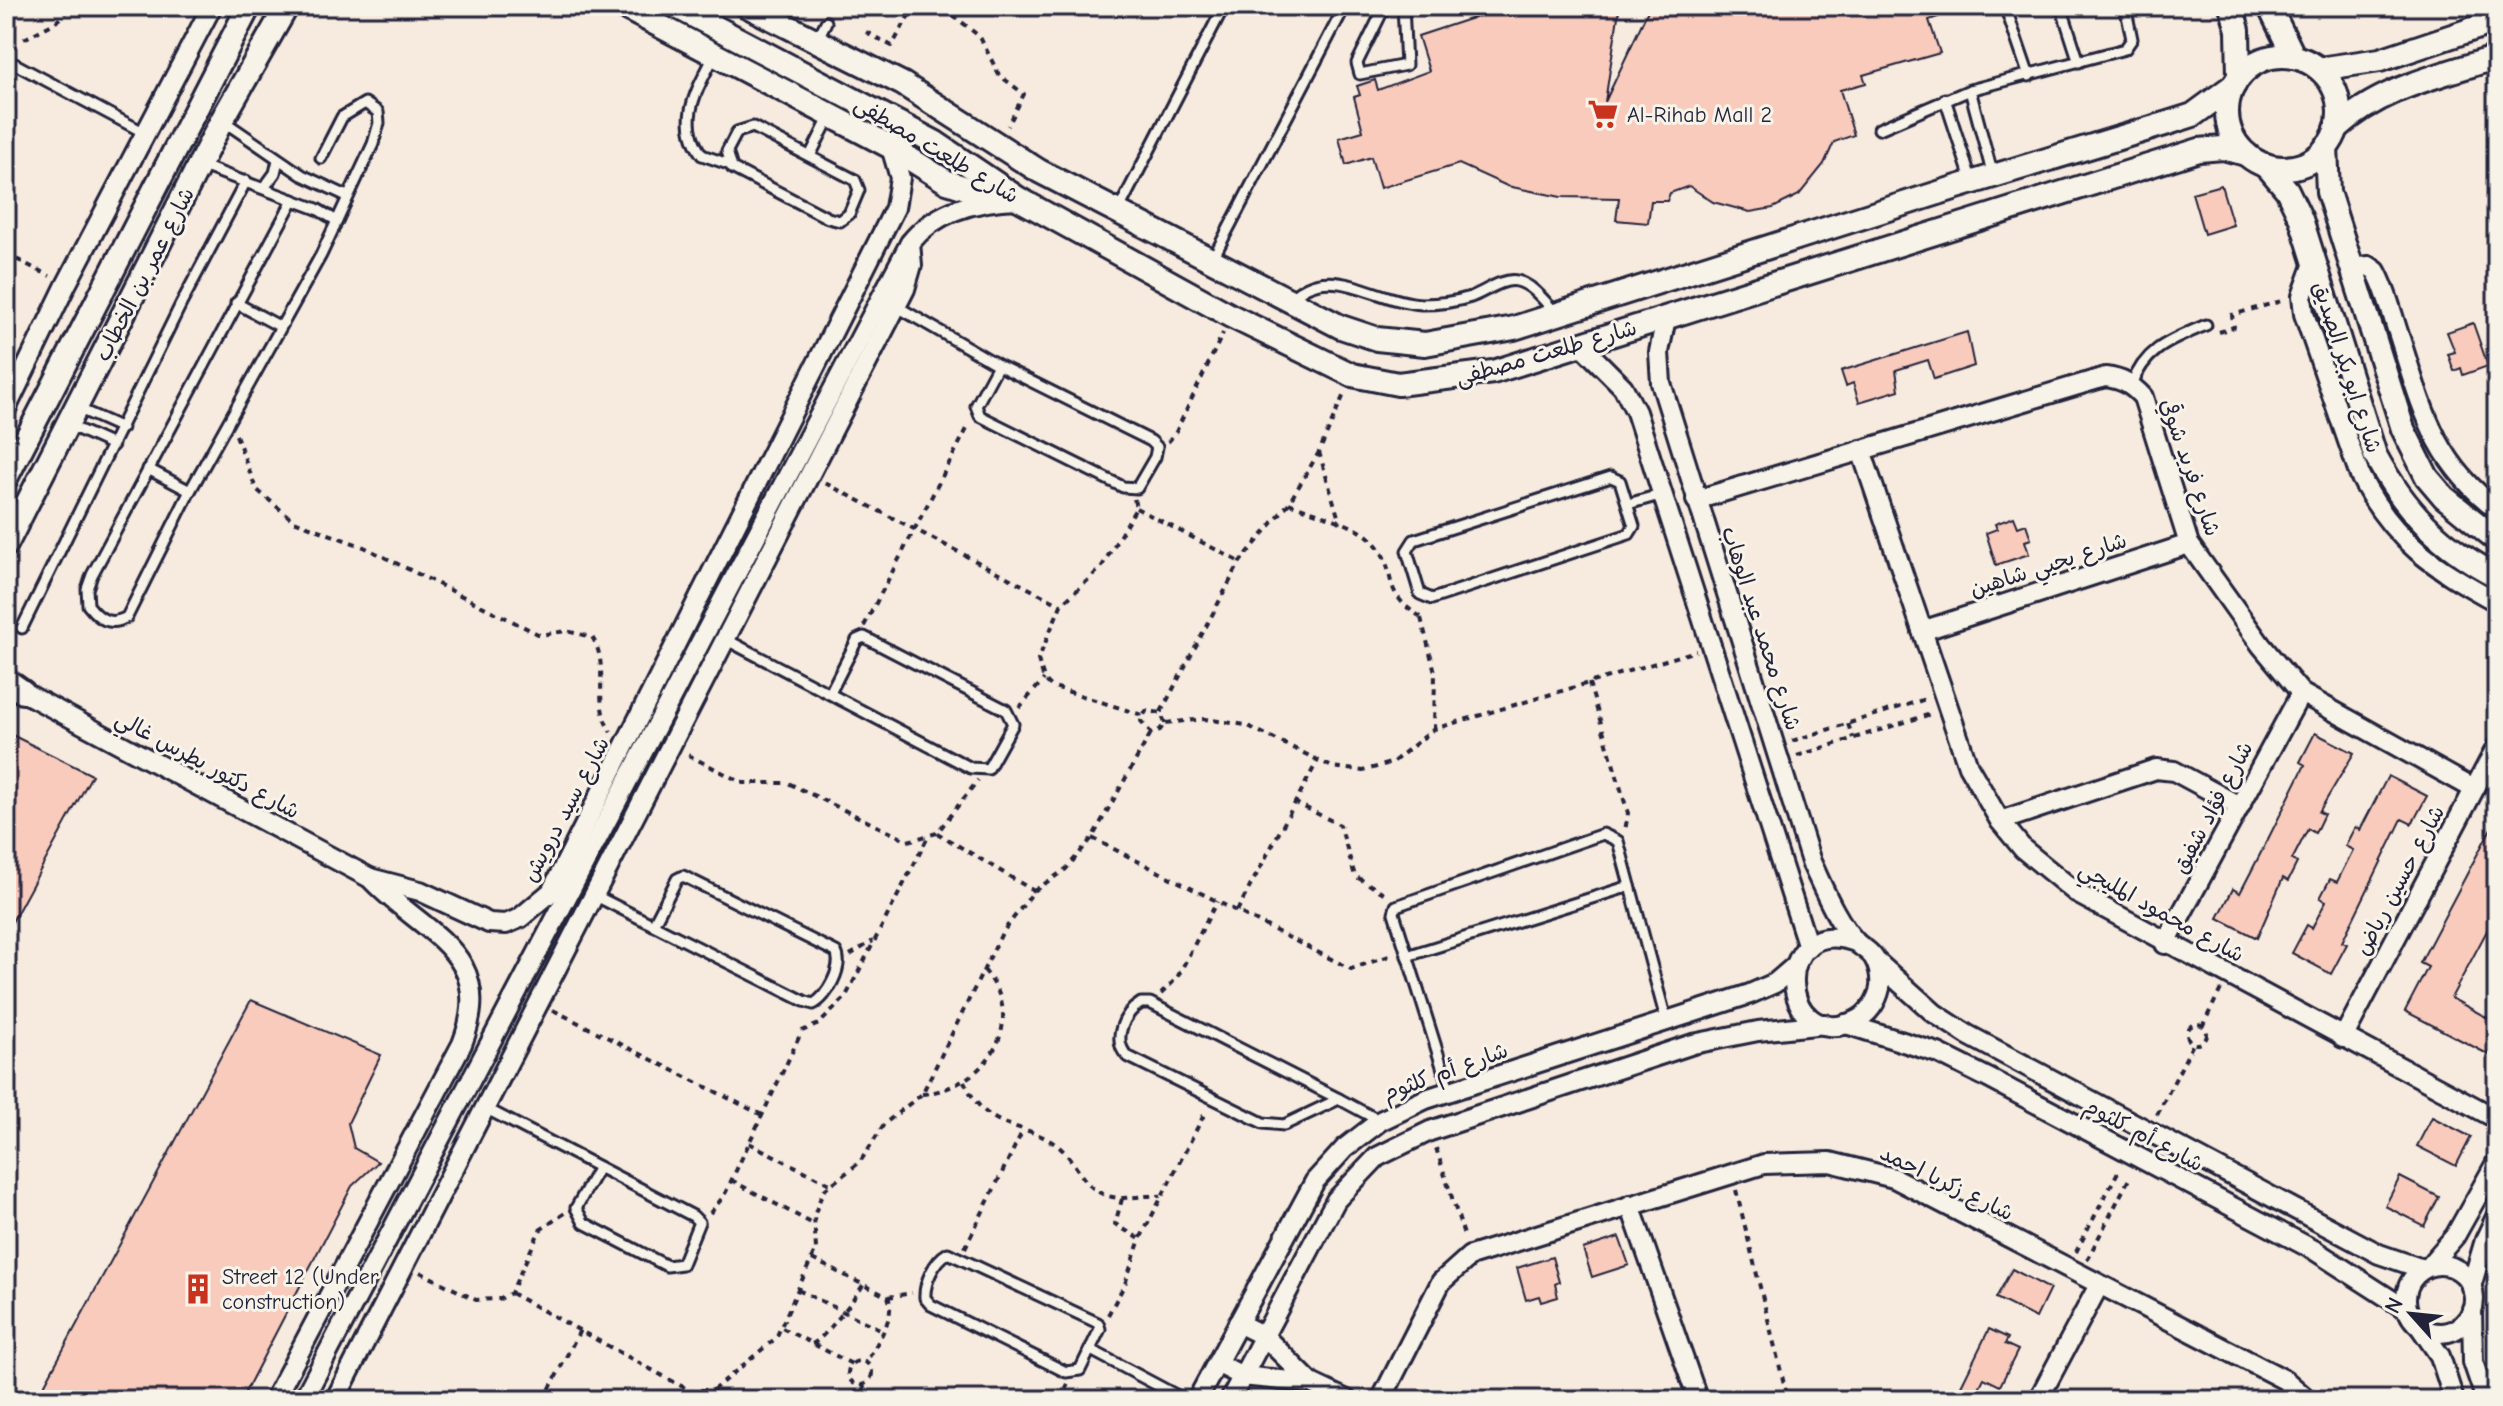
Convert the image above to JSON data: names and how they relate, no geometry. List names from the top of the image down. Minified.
{"streets":{"street":["شارع طلعت مصطفى","شارع عمر بن الخطاب","شارع ابو بكر الصديق","شارع فريد شوقي","شارع يحيي شاهين","شارع محمد عبد الوهاب","شارع دكتور بطرس غالي","شارع فؤاد شفيق","شارع سيد درويش","شارع حسين رياض","شارع محمود المليجي","شارع أم كلثوم","شارع زكريا احمد"]},"crossings":[["شارع طلعت مصطفى","شارع ابو بكر الصديق"],["شارع طلعت مصطفى","شارع محمد عبد الوهاب"],["شارع طلعت مصطفى","شارع سيد درويش"],["شارع فريد شوقي","شارع يحيي شاهين"],["شارع فريد شوقي","شارع محمد عبد الوهاب"],["شارع فريد شوقي","شارع فؤاد شفيق"],["شارع فريد شوقي","شارع حسين رياض"],["شارع فريد شوقي","شارع محمود المليجي"],["شارع يحيي شاهين","شارع محمود المليجي"],["شارع محمد عبد الوهاب","شارع أم كلثوم"],["شارع دكتور بطرس غالي","شارع سيد درويش"],["شارع فؤاد شفيق","شارع محمود المليجي"],["شارع حسين رياض","شارع محمود المليجي"]],"places":{"supermarket":["Al-Rihab Mall 2"],"building":["Street 12 (Under construction)"]},"north":"top left"}
